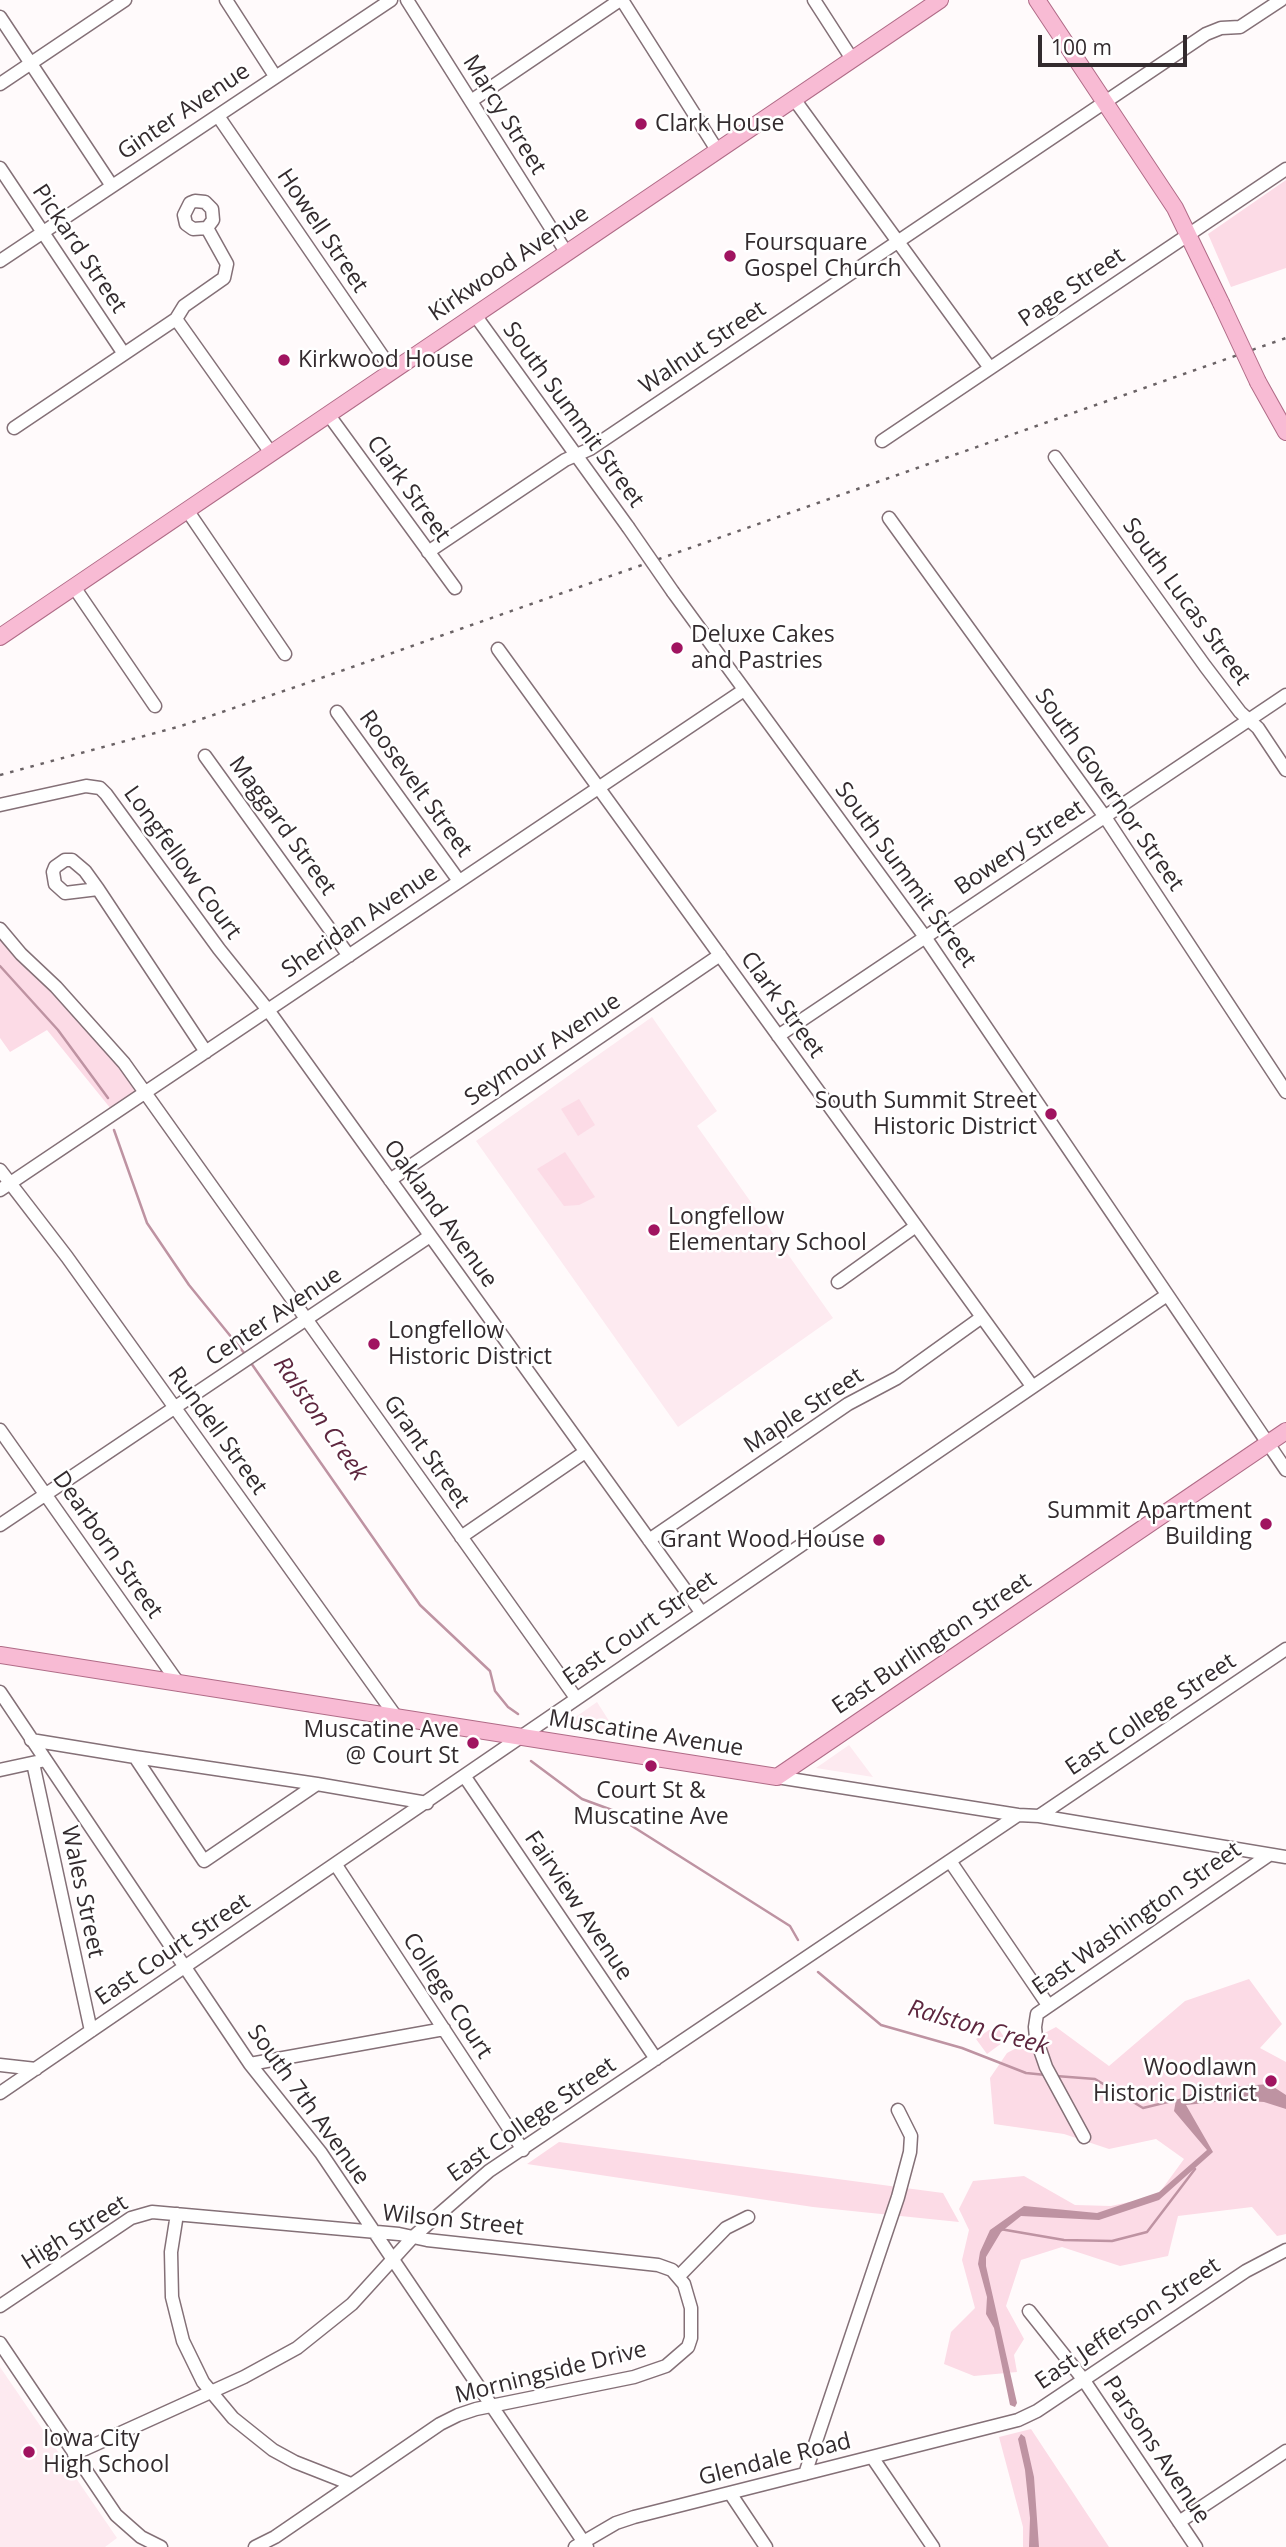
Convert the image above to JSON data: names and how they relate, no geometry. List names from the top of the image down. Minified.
{"streets":{"main road":["Kirkwood Avenue","East Burlington Street","Muscatine Avenue"],"street":["Ginter Avenue","Marcy Street","Howell Street","Pickard Street","Page Street","Walnut Street","South Summit Street","Clark Street","South Lucas Street","Roosevelt Street","South Governor Street","Maggard Street","Bowery Street","Longfellow Court","Sheridan Avenue","Seymour Avenue","Oakland Avenue","Center Avenue","Maple Street","Rundell Street","Grant Street","Dearborn Street","East Court Street","East College Street","Wales Street","Fairview Avenue","East Washington Street","College Court","South 7th Avenue","Wilson Street","High Street","East Jefferson Street","Morningside Drive","Parsons Avenue","Glendale Road"]},"crossings":[["Ginter Avenue","Howell Street"],["Ginter Avenue","Pickard Street"],["Marcy Street","Kirkwood Avenue"],["Howell Street","Kirkwood Avenue"],["Kirkwood Avenue","South Summit Street"],["Kirkwood Avenue","Clark Street"],["Walnut Street","South Summit Street"],["Walnut Street","Clark Street"],["South Summit Street","Bowery Street"],["South Summit Street","Sheridan Avenue"],["South Summit Street","East Court Street"],["South Summit Street","East Burlington Street"],["Clark Street","Bowery Street"],["Clark Street","Sheridan Avenue"],["Clark Street","Seymour Avenue"],["Clark Street","Maple Street"],["Clark Street","East Court Street"],["South Lucas Street","Bowery Street"],["Roosevelt Street","Sheridan Avenue"],["South Governor Street","Bowery Street"],["Maggard Street","Sheridan Avenue"],["Longfellow Court","Sheridan Avenue"],["Longfellow Court","Oakland Avenue"],["Sheridan Avenue","Oakland Avenue"],["Sheridan Avenue","Rundell Street"],["Sheridan Avenue","Grant Street"],["Seymour Avenue","Oakland Avenue"],["Oakland Avenue","Center Avenue"],["Oakland Avenue","Maple Street"],["Oakland Avenue","East Court Street"],["Center Avenue","Rundell Street"],["Center Avenue","Grant Street"],["Center Avenue","Dearborn Street"],["Rundell Street","Muscatine Avenue"],["Grant Street","East Court Street"],["Dearborn Street","Muscatine Avenue"],["East Court Street","Muscatine Avenue"],["East Court Street","Wales Street"],["East Court Street","Fairview Avenue"],["East Court Street","College Court"],["East Court Street","South 7th Avenue"],["East Burlington Street","Muscatine Avenue"],["East College Street","Muscatine Avenue"],["East College Street","Fairview Avenue"],["East College Street","College Court"],["East College Street","South 7th Avenue"],["East College Street","Wilson Street"],["Muscatine Avenue","East Washington Street"],["Wales Street","South 7th Avenue"],["South 7th Avenue","Wilson Street"],["South 7th Avenue","Morningside Drive"],["South 7th Avenue","Glendale Road"],["Wilson Street","High Street"],["Wilson Street","Morningside Drive"],["East Jefferson Street","Parsons Avenue"],["East Jefferson Street","Glendale Road"]],"water":["Ralston Creek"],"places":["Clark House","Foursquare Gospel Church","Kirkwood House","Deluxe Cakes and Pastries","South Summit Street Historic District","Longfellow Elementary School","Longfellow Historic District","Summit Apartment Building","Grant Wood House","Muscatine Ave @ Court St","Court St & Muscatine Ave","Woodlawn Historic District","Iowa City High School"],"scale_bar":"100 m"}
